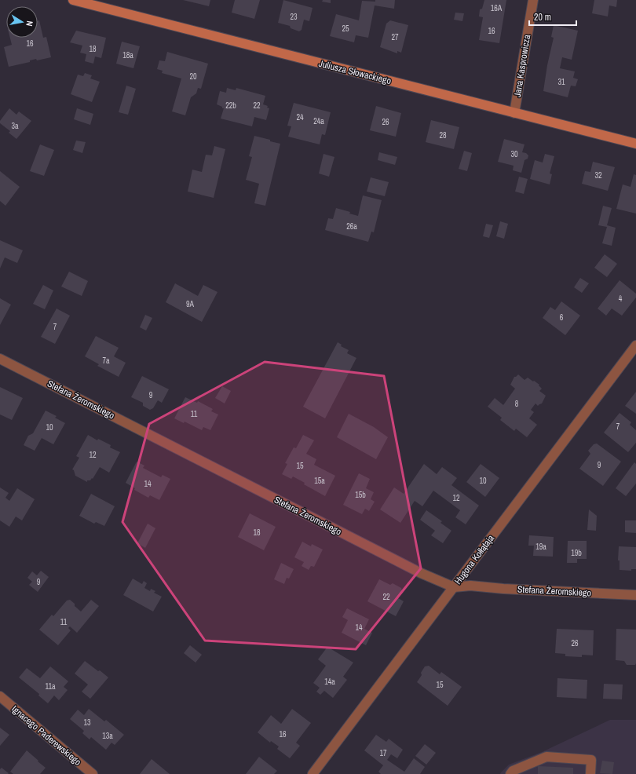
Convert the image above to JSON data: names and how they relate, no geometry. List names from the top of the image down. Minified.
{"streets":{"street":["Jana Kasprowicza","Juliusza Słowackiego","Stefana Żeromskiego","Hugona Kołłątaja","Ignacego Paderewskiego"]},"crossings":[["Jana Kasprowicza","Juliusza Słowackiego"],["Stefana Żeromskiego","Hugona Kołłątaja"]],"house_numbers":["16A","23","25","16","27","16","18","18a","20","31","22b","22","24","24a","26","3a","28","30","32","26a","4","9A","6","7","7a","9","8","11","7","10","12","9","15","15a","10","14","15b","12","18","19a","19b","9","22","11","14","26","14a","15","11a","13","16","13a","17"],"scale_bar":"20 m","north":"right"}
